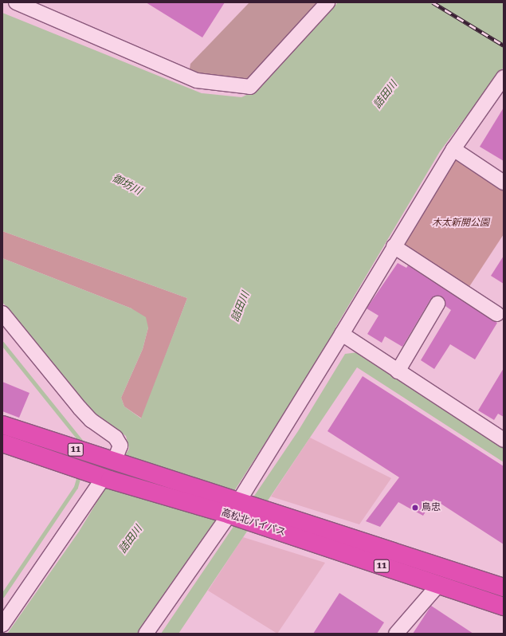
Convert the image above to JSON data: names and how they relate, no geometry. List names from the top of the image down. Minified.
{"streets":{"highway":["11","高松北バイパス"]},"water":["詰田川","御坊川"],"parks":["木太新開公園"],"places":["鳥忠"]}
